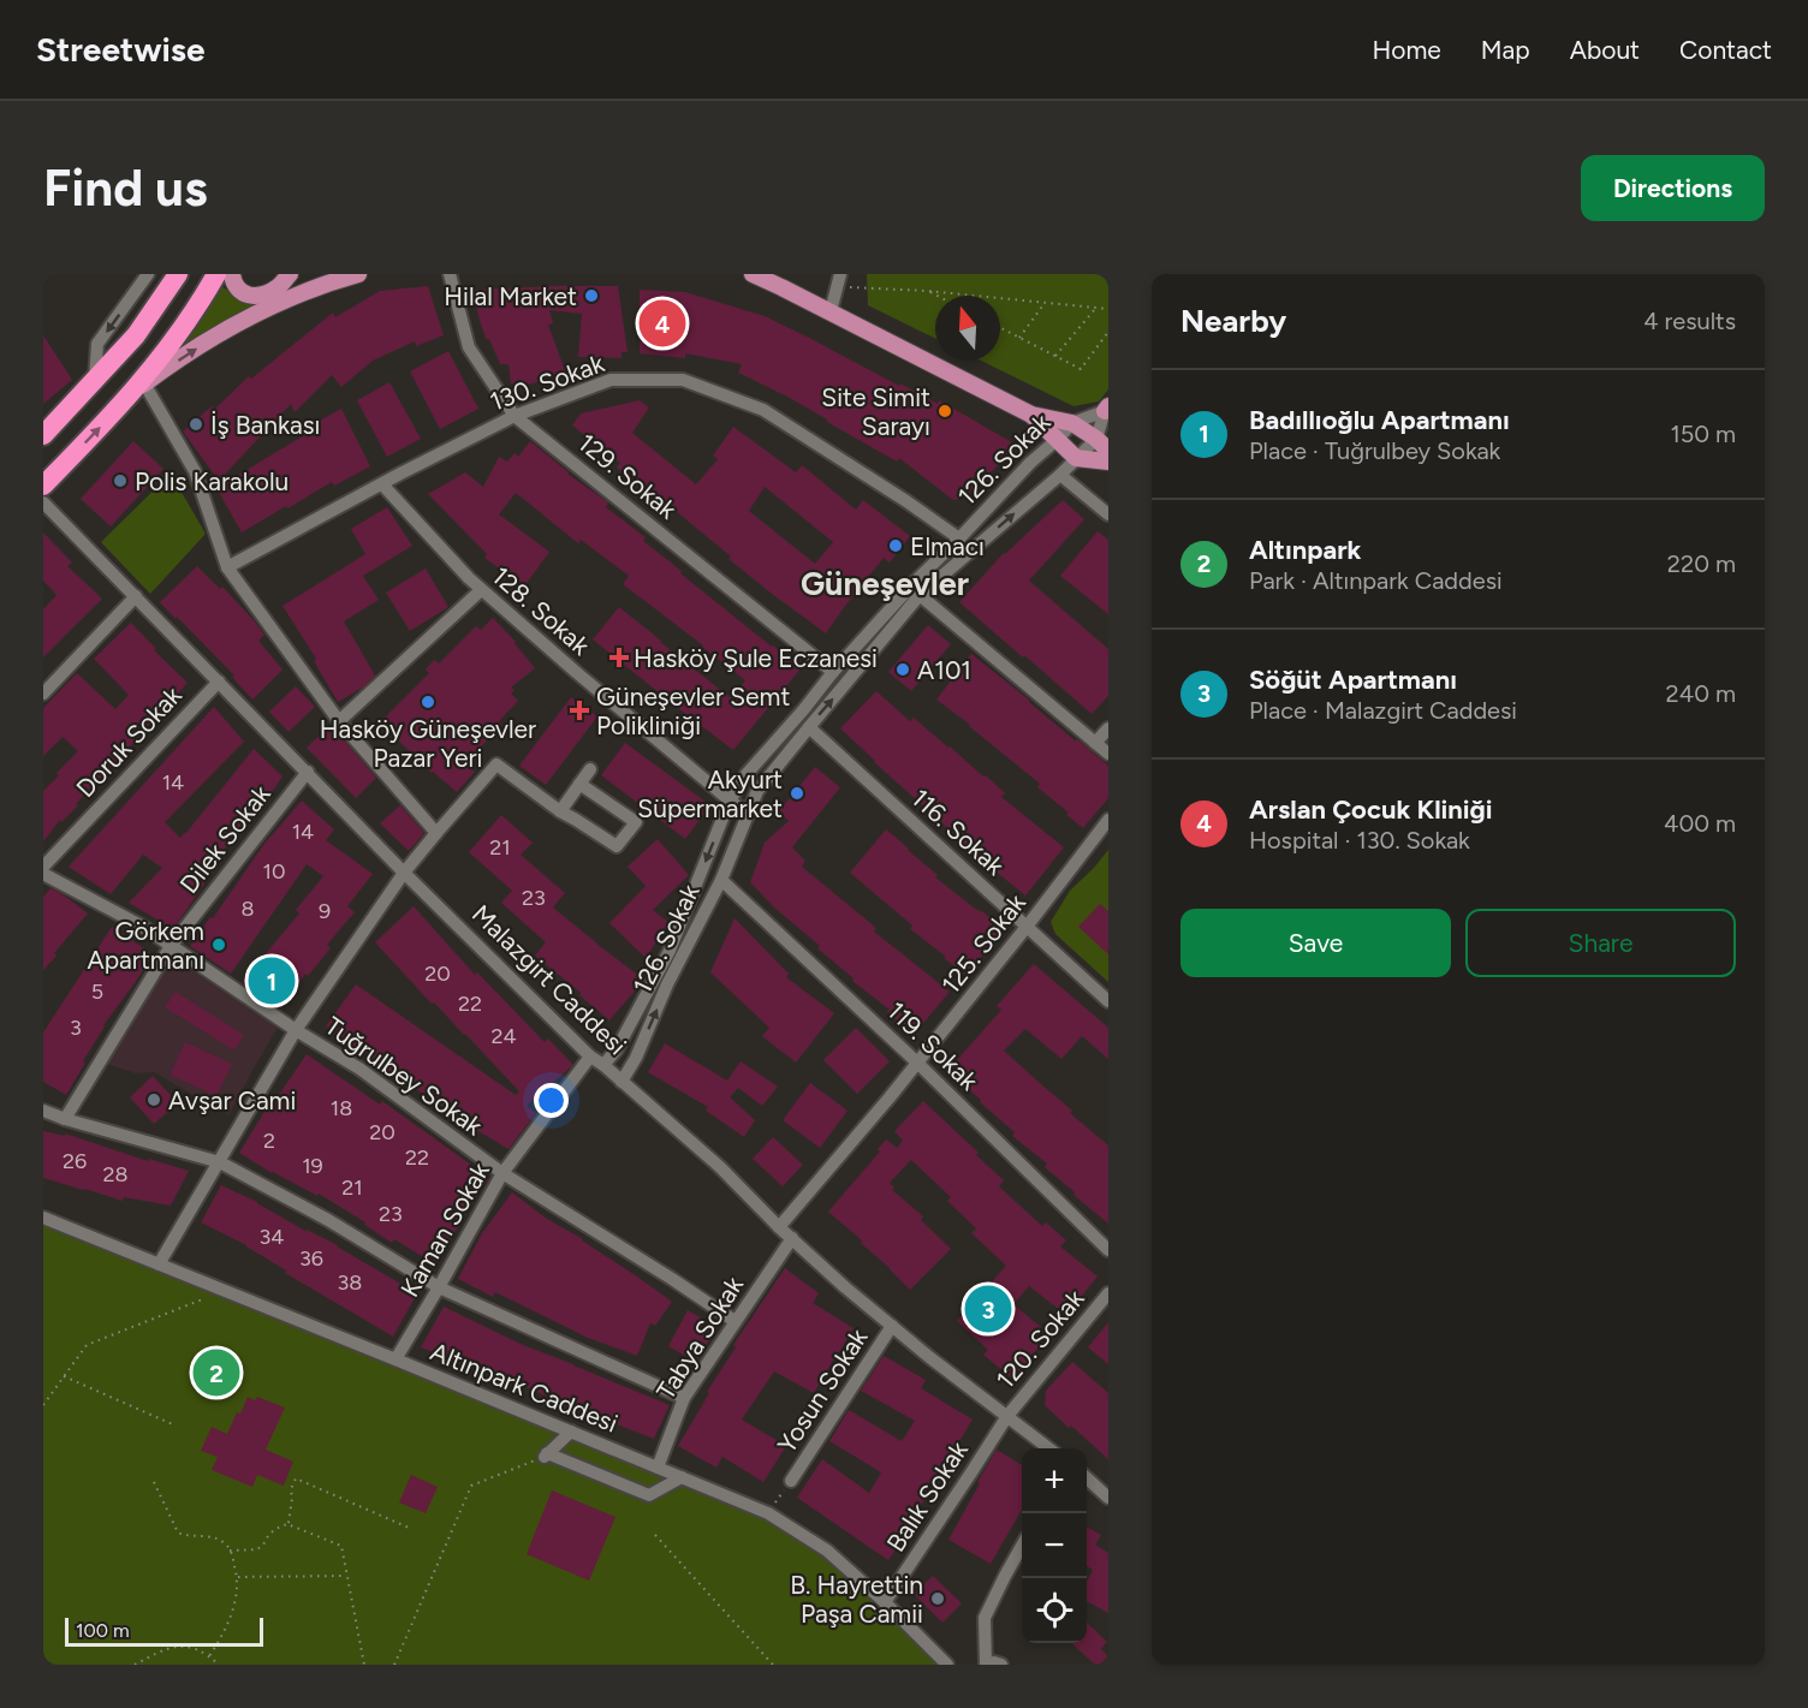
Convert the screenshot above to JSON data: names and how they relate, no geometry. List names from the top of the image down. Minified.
{"streets":{"street":["130. Sokak","126. Sokak","129. Sokak","128. Sokak","Doruk Sokak","116. Sokak","Dilek Sokak","125. Sokak","Malazgirt Caddesi","119. Sokak","Tuğrulbey Sokak","Kaman Sokak","Tabya Sokak","120. Sokak","Altınpark Caddesi","Yosun Sokak","Balık Sokak"]},"crossings":[["130. Sokak","126. Sokak"],["130. Sokak","129. Sokak"],["130. Sokak","128. Sokak"],["126. Sokak","129. Sokak"],["126. Sokak","128. Sokak"],["126. Sokak","116. Sokak"],["126. Sokak","Malazgirt Caddesi"],["126. Sokak","119. Sokak"],["Doruk Sokak","Malazgirt Caddesi"],["116. Sokak","125. Sokak"],["Dilek Sokak","Malazgirt Caddesi"],["Dilek Sokak","Tuğrulbey Sokak"],["125. Sokak","Malazgirt Caddesi"],["125. Sokak","119. Sokak"],["Malazgirt Caddesi","Kaman Sokak"],["Malazgirt Caddesi","Tabya Sokak"],["Malazgirt Caddesi","120. Sokak"],["Malazgirt Caddesi","Yosun Sokak"],["Malazgirt Caddesi","Balık Sokak"],["Tuğrulbey Sokak","Kaman Sokak"],["Tuğrulbey Sokak","Tabya Sokak"],["Kaman Sokak","Altınpark Caddesi"],["Tabya Sokak","Altınpark Caddesi"],["120. Sokak","Balık Sokak"],["Altınpark Caddesi","Balık Sokak"]],"districts":["Güneşevler"],"places":{"other":["Hilal Market","Site Simit Sarayı","İş Bankası","Polis Karakolu","Elmacı","A101","Hasköy Güneşevler Pazar Yeri","Akyurt Süpermarket","Görkem Apartmanı","Avşar Cami","B. Hayrettin Paşa Camii"],"health":["Hasköy Şule Eczanesi","Güneşevler Semt Polikliniği"]},"house_numbers":["14","14","21","10","23","8","9","20","5","22","3","24","18","20","2","22","26","19","28","21","23","34","36","38"],"scale_bar":"100 m","north":"top","page":{"header":"Streetwise","nav":["Home","Map","About","Contact"],"buttons":["Directions",["Save","Share"]],"title":"Find us","heading":["Nearby","4 results"],"pins":["4","1","3","2"],"list":[{"mark":"1","name":"Badıllıoğlu Apartmanı","note":"Place · Tuğrulbey Sokak","value":"150 m"},{"mark":"2","name":"Altınpark","note":"Park · Altınpark Caddesi","value":"220 m"},{"mark":"3","name":"Söğüt Apartmanı","note":"Place · Malazgirt Caddesi","value":"240 m"},{"mark":"4","name":"Arslan Çocuk Kliniği","note":"Hospital · 130. Sokak","value":"400 m"}],"map_buttons":["+","−"],"scale":"100 m"}}
